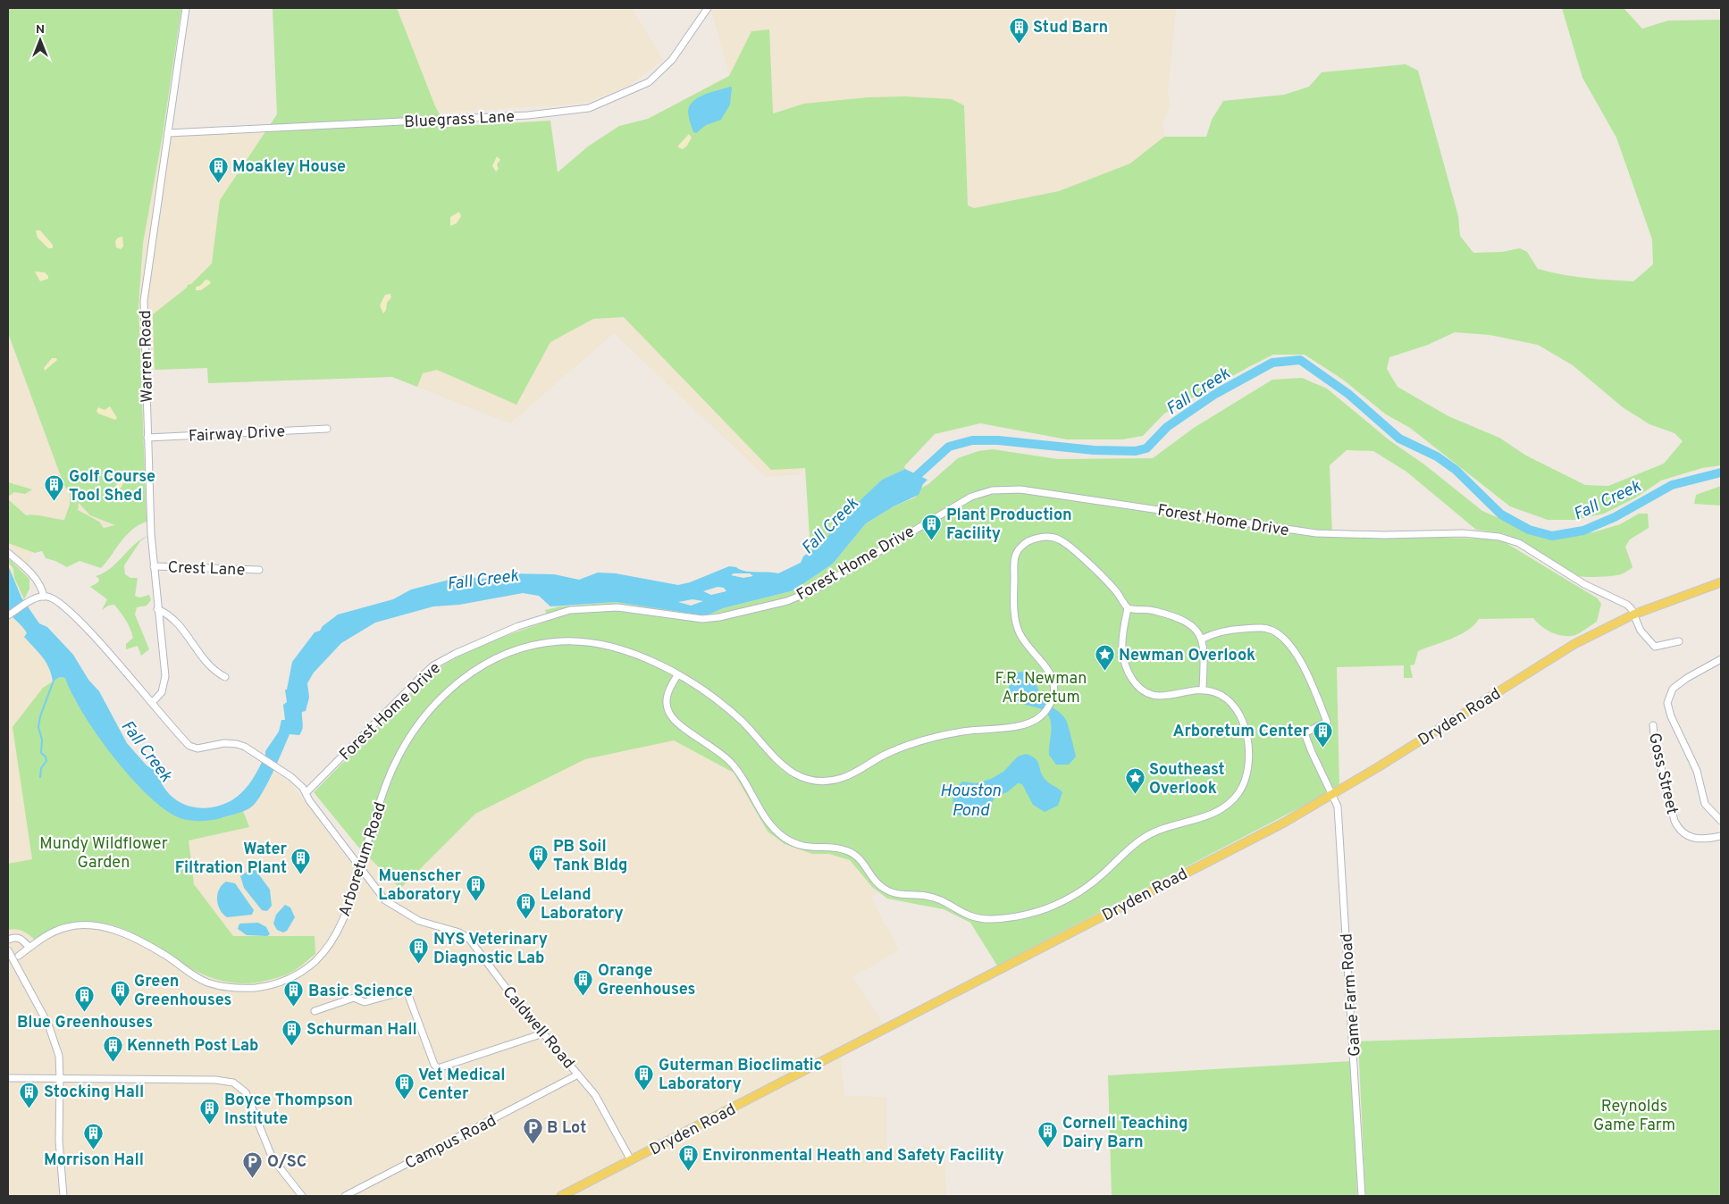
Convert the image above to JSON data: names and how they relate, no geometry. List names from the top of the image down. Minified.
{"streets":{"main road":["Dryden Road"],"street":["Bluegrass Lane","Warren Road","Fairway Drive","Forest Home Drive","Crest Lane","Goss Street","Arboretum Road","Game Farm Road","Caldwell Road","Campus Road"]},"crossings":[["Bluegrass Lane","Warren Road"],["Warren Road","Fairway Drive"],["Warren Road","Crest Lane"],["Forest Home Drive","Dryden Road"],["Forest Home Drive","Caldwell Road"],["Dryden Road","Game Farm Road"],["Dryden Road","Caldwell Road"],["Arboretum Road","Game Farm Road"],["Arboretum Road","Caldwell Road"],["Caldwell Road","Campus Road"]],"water":["Fall Creek","Houston Pond"],"parks":["F.R. Newman Arboretum","Mundy Wildflower Garden","Reynolds Game Farm"],"places":{"building":["Stud Barn","Moakley House","Golf Course Tool Shed","Plant Production Facility","Arboretum Center","PB Soil Tank Bldg","Water Filtration Plant","Muenscher Laboratory","Leland Laboratory","NYS Veterinary Diagnostic Lab","Orange Greenhouses","Green Greenhouses","Basic Science","Blue Greenhouses","Schurman Hall","Kenneth Post Lab","Guterman Bioclimatic Laboratory","Vet Medical Center","Stocking Hall","Boyce Thompson Institute","Cornell Teaching Dairy Barn","Morrison Hall","Environmental Heath and Safety Facility"],"place":["Newman Overlook","Southeast Overlook"],"parking":["B Lot","O/SC"]},"north":"top"}
